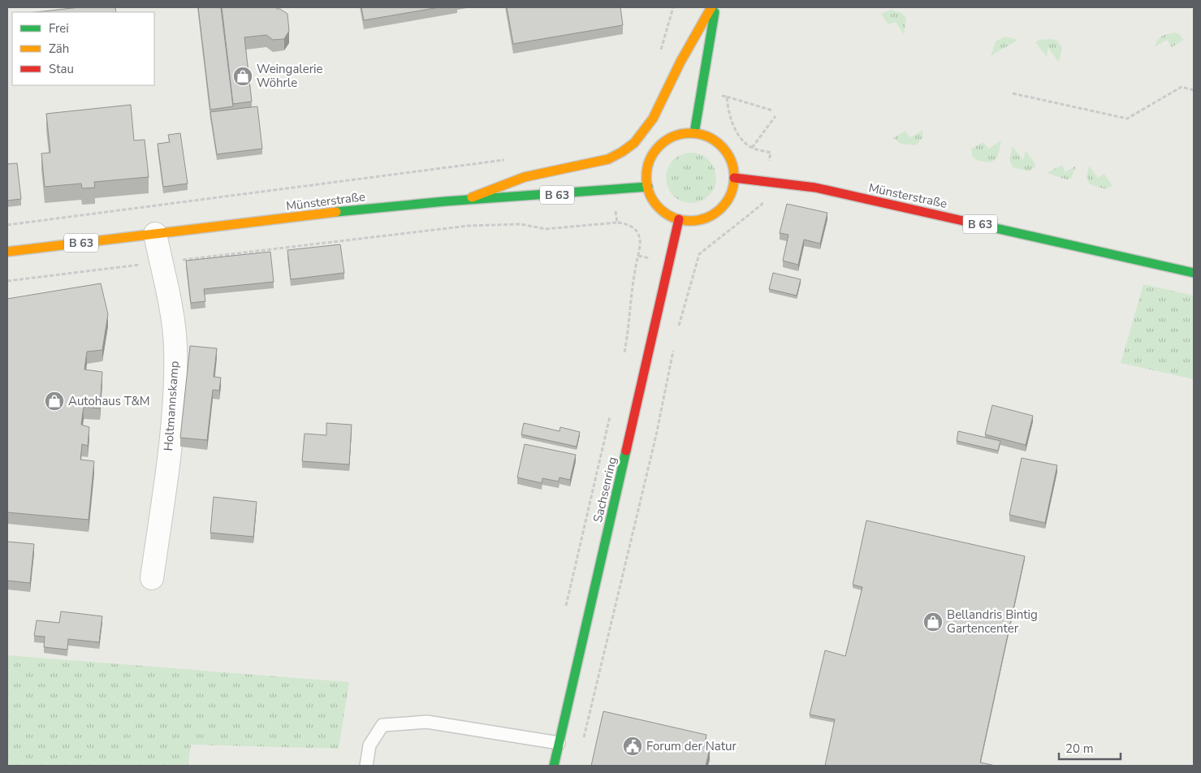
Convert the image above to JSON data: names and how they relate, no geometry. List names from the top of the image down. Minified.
{"streets":{"main road":["B 63","Münsterstraße","Sachsenring"],"street":["Holtmannskamp"]},"crossings":[["Münsterstraße","Holtmannskamp"],["Münsterstraße","Sachsenring"]],"places":{"shop":["Weingalerie Wöhrle","Autohaus T&M","Bellandris Bintig Gartencenter"],"public building":["Forum der Natur"]},"legend":["Frei","Zäh","Stau"],"scale_bar":"20 m"}
